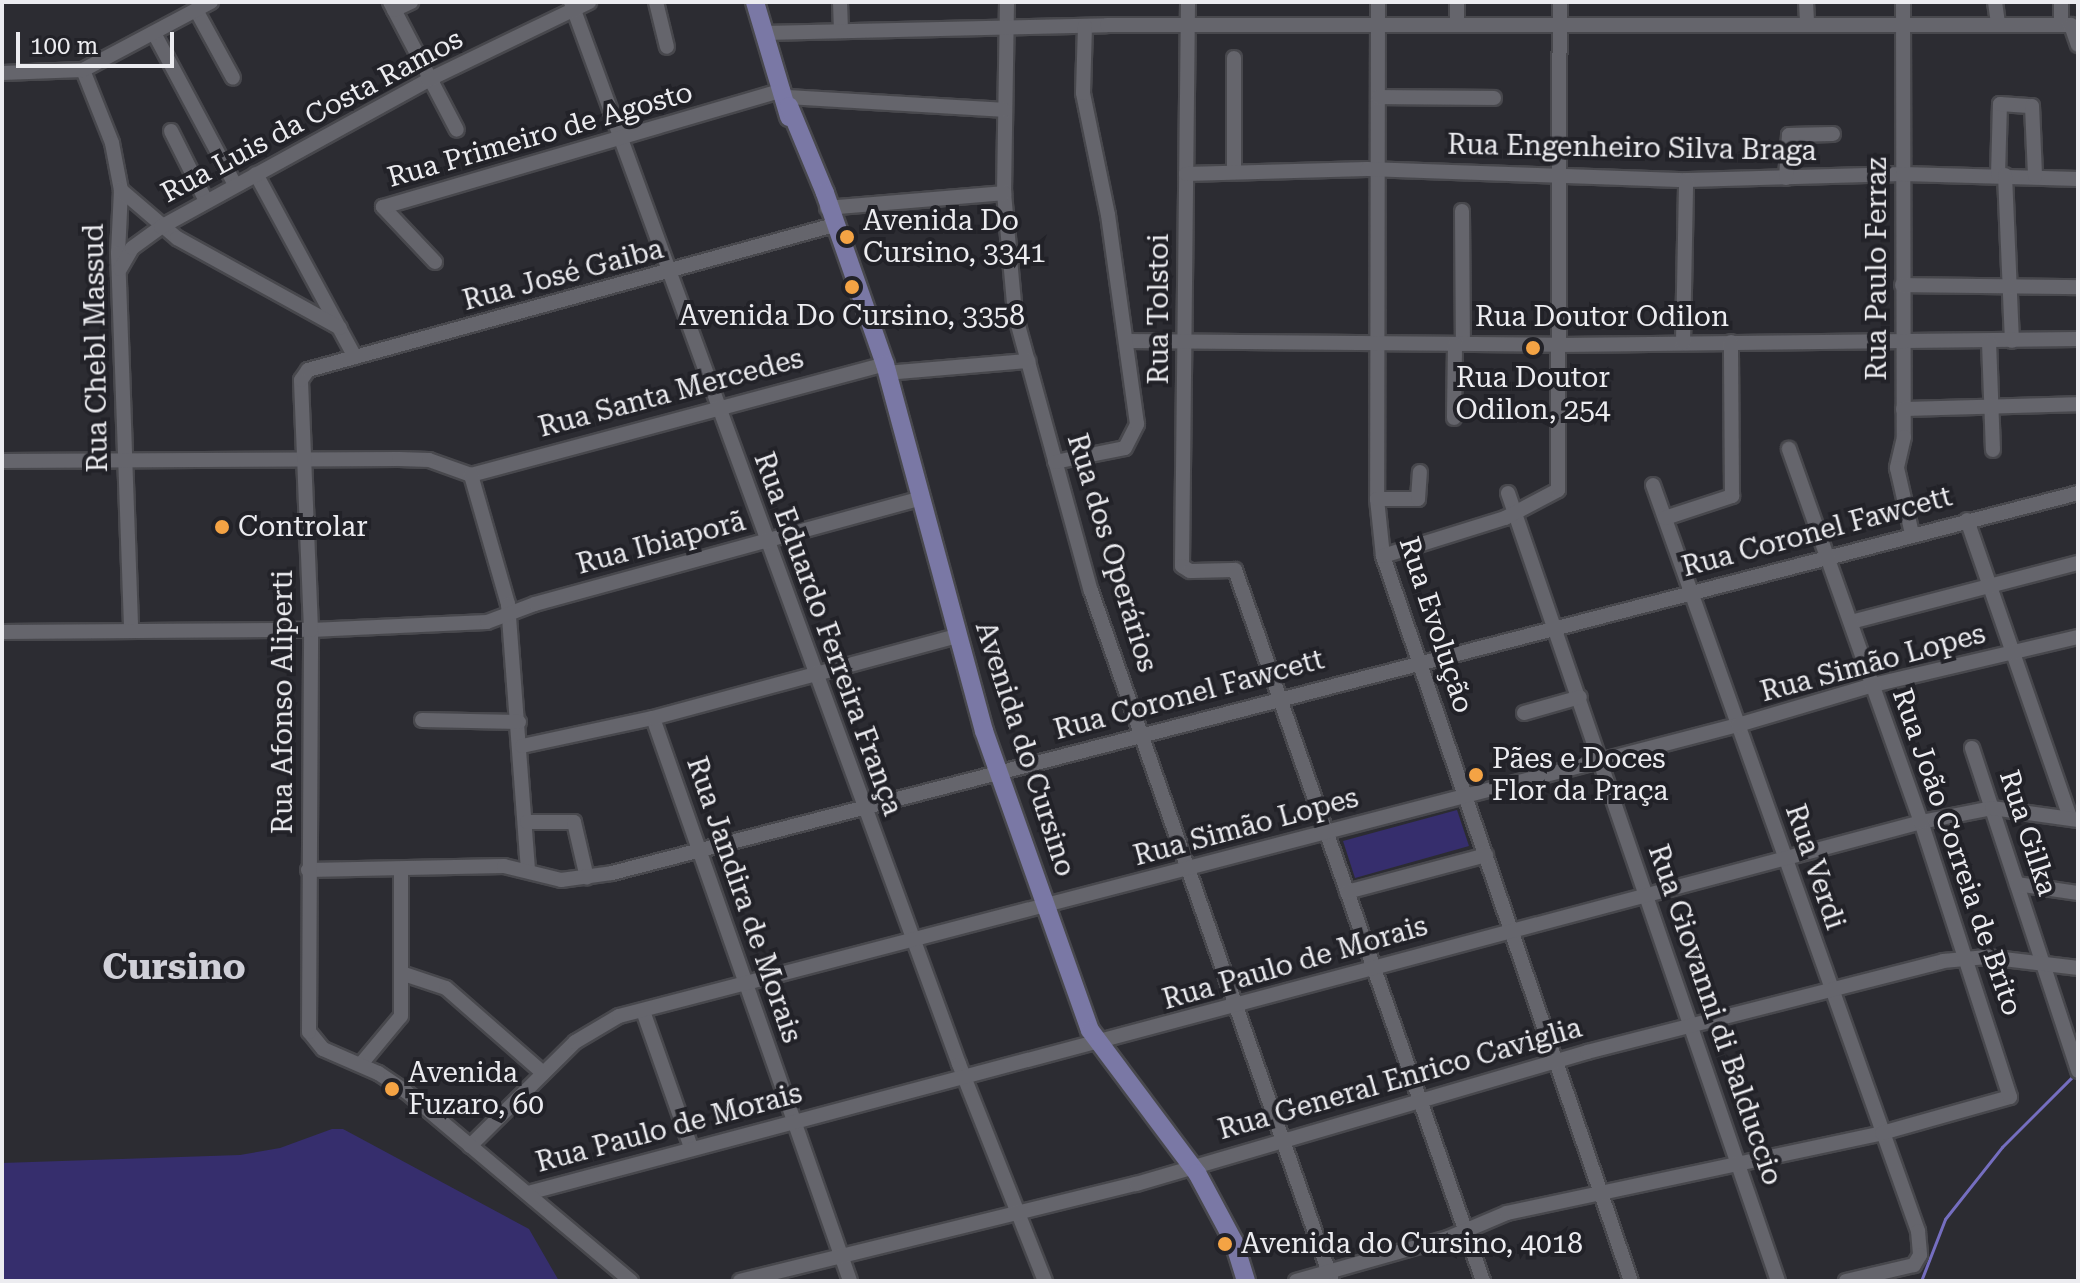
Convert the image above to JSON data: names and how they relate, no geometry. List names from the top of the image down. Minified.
{"streets":{"main road":["Avenida do Cursino"],"street":["Rua Luis da Costa Ramos","Rua Primeiro de Agosto","Rua Engenheiro Silva Braga","Rua Paulo Ferraz","Rua José Gaiba","Rua Tolstoi","Rua Doutor Odilon","Rua Chebl Massud","Rua Santa Mercedes","Rua Coronel Fawcett","Rua Ibiaporã","Rua dos Operários","Rua Evolução","Rua Eduardo Ferreira França","Rua Simão Lopes","Rua Afonso Aliperti","Rua Gilka","Rua João Correia de Brito","Rua Verdi","Rua Jandira de Morais","Rua Paulo de Morais","Rua Giovanni di Balduccio","Rua General Enrico Caviglia"]},"crossings":[["Rua Luis da Costa Ramos","Rua Chebl Massud"],["Rua Luis da Costa Ramos","Rua Eduardo Ferreira França"],["Rua Primeiro de Agosto","Rua dos Operários"],["Rua Primeiro de Agosto","Rua Eduardo Ferreira França"],["Rua Primeiro de Agosto","Avenida do Cursino"],["Rua Engenheiro Silva Braga","Rua Paulo Ferraz"],["Rua Engenheiro Silva Braga","Rua Tolstoi"],["Rua Engenheiro Silva Braga","Rua Evolução"],["Rua Paulo Ferraz","Rua Doutor Odilon"],["Rua Paulo Ferraz","Rua Coronel Fawcett"],["Rua José Gaiba","Rua dos Operários"],["Rua José Gaiba","Rua Eduardo Ferreira França"],["Rua José Gaiba","Rua Afonso Aliperti"],["Rua José Gaiba","Avenida do Cursino"],["Rua Tolstoi","Rua Doutor Odilon"],["Rua Tolstoi","Rua Coronel Fawcett"],["Rua Doutor Odilon","Rua Evolução"],["Rua Chebl Massud","Rua Ibiaporã"],["Rua Santa Mercedes","Rua dos Operários"],["Rua Santa Mercedes","Rua Eduardo Ferreira França"],["Rua Santa Mercedes","Avenida do Cursino"],["Rua Coronel Fawcett","Rua dos Operários"],["Rua Coronel Fawcett","Rua Evolução"],["Rua Coronel Fawcett","Rua Eduardo Ferreira França"],["Rua Coronel Fawcett","Rua Afonso Aliperti"],["Rua Coronel Fawcett","Avenida do Cursino"],["Rua Coronel Fawcett","Rua João Correia de Brito"],["Rua Coronel Fawcett","Rua Verdi"],["Rua Coronel Fawcett","Rua Jandira de Morais"],["Rua Coronel Fawcett","Rua Giovanni di Balduccio"],["Rua Ibiaporã","Rua Eduardo Ferreira França"],["Rua Ibiaporã","Rua Afonso Aliperti"],["Rua Ibiaporã","Avenida do Cursino"],["Rua dos Operários","Rua Simão Lopes"],["Rua dos Operários","Rua Paulo de Morais"],["Rua dos Operários","Rua General Enrico Caviglia"],["Rua Evolução","Rua Simão Lopes"],["Rua Evolução","Rua Paulo de Morais"],["Rua Evolução","Rua General Enrico Caviglia"],["Rua Eduardo Ferreira França","Rua Simão Lopes"],["Rua Eduardo Ferreira França","Rua Paulo de Morais"],["Rua Eduardo Ferreira França","Rua General Enrico Caviglia"],["Rua Simão Lopes","Avenida do Cursino"],["Rua Simão Lopes","Rua João Correia de Brito"],["Rua Simão Lopes","Rua Verdi"],["Rua Simão Lopes","Rua Jandira de Morais"],["Rua Simão Lopes","Rua Giovanni di Balduccio"],["Avenida do Cursino","Rua Paulo de Morais"],["Avenida do Cursino","Rua General Enrico Caviglia"],["Rua Gilka","Rua Paulo de Morais"],["Rua Gilka","Rua General Enrico Caviglia"],["Rua João Correia de Brito","Rua Verdi"],["Rua João Correia de Brito","Rua Paulo de Morais"],["Rua João Correia de Brito","Rua General Enrico Caviglia"],["Rua Verdi","Rua Paulo de Morais"],["Rua Verdi","Rua General Enrico Caviglia"],["Rua Jandira de Morais","Rua Paulo de Morais"],["Rua Jandira de Morais","Rua General Enrico Caviglia"],["Rua Paulo de Morais","Rua Giovanni di Balduccio"],["Rua Giovanni di Balduccio","Rua General Enrico Caviglia"]],"districts":["Cursino"],"places":["Avenida Do Cursino, 3341","Avenida Do Cursino, 3358","Rua Doutor Odilon, 254","Controlar","Pães e Doces Flor da Praça","Avenida Fuzaro, 60","Avenida do Cursino, 4018"],"scale_bar":"100 m"}
